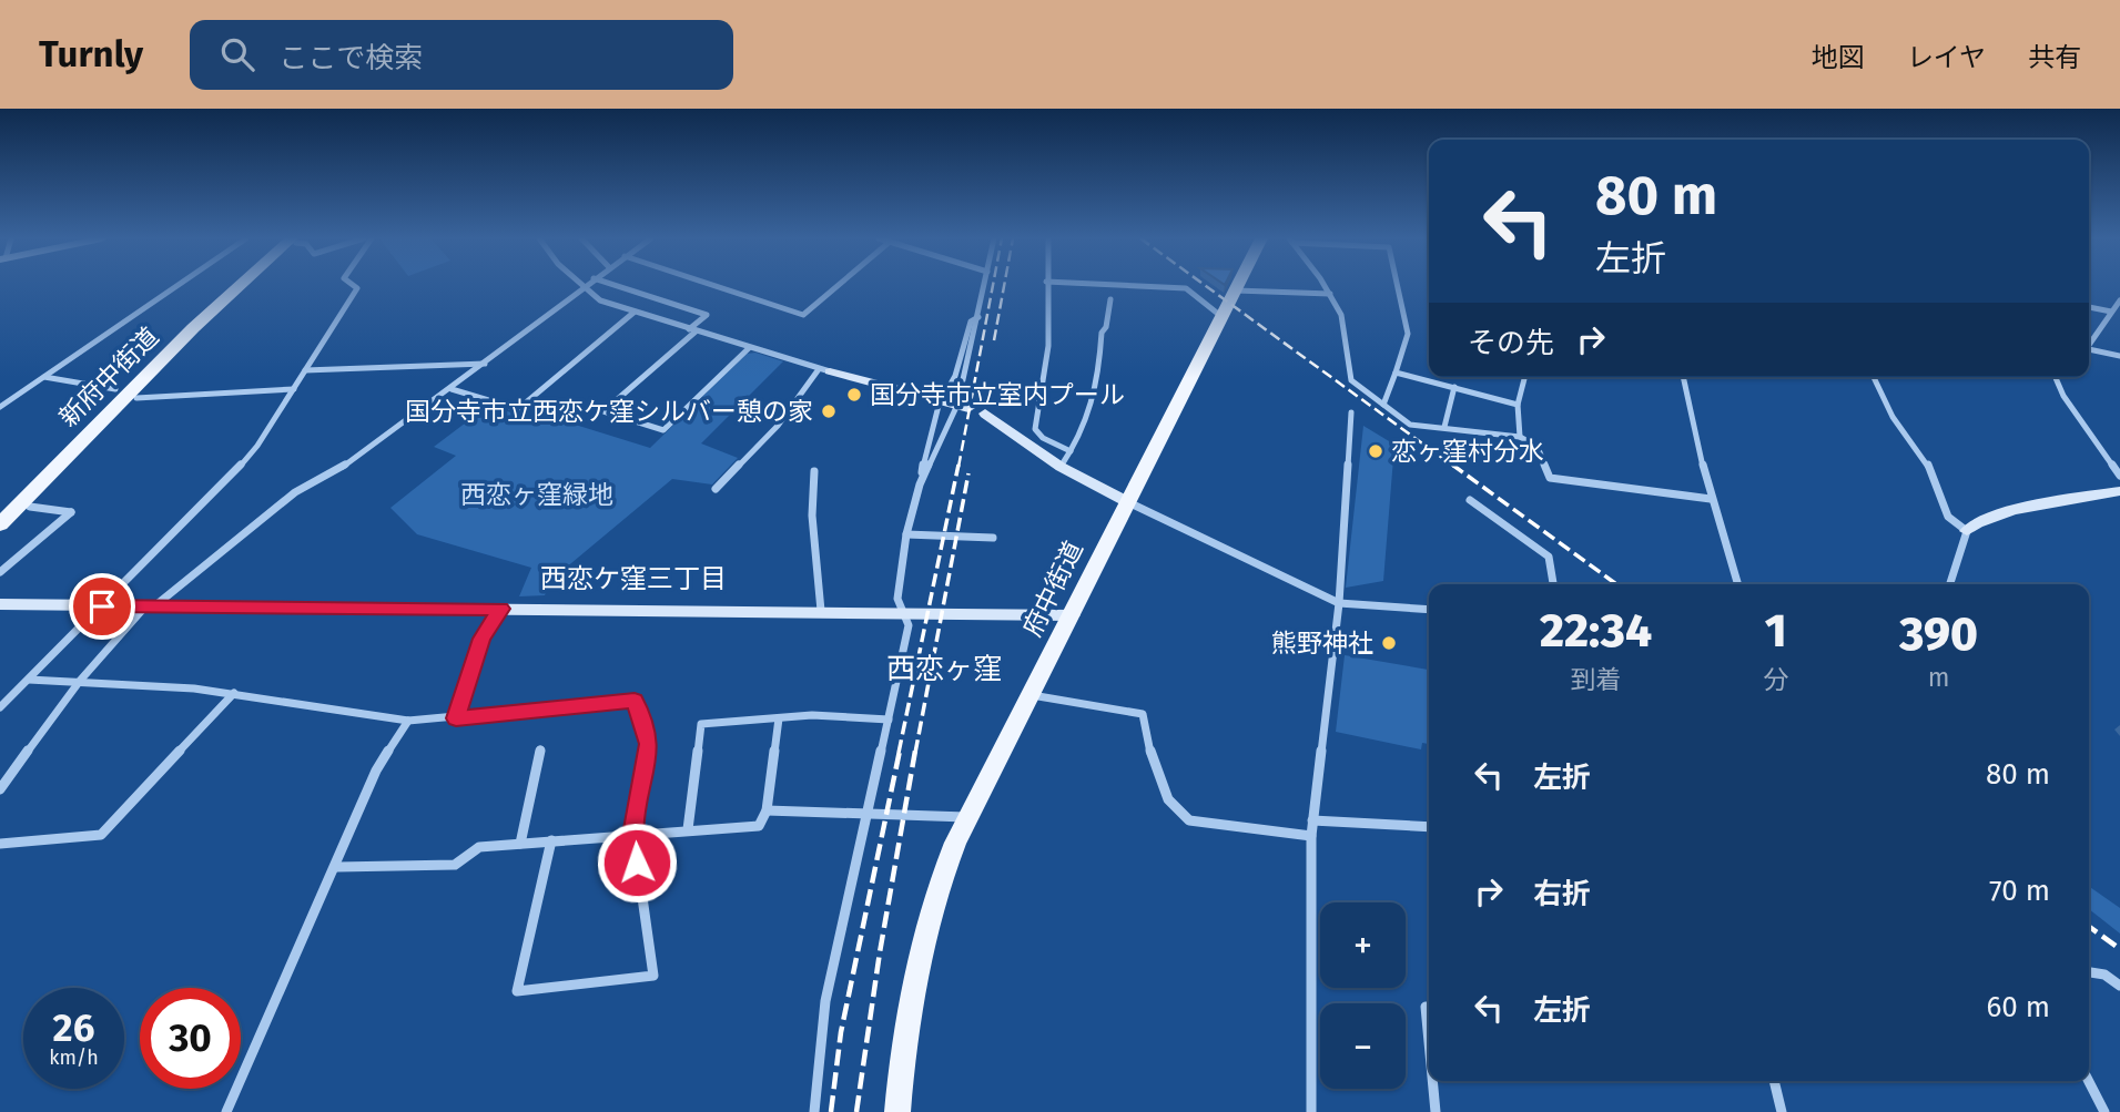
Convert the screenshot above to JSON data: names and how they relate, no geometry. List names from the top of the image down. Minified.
{"streets":{"main road":["新府中街道","府中街道"]},"districts":["西恋ケ窪三丁目","西恋ヶ窪"],"parks":["西恋ヶ窪緑地"],"places":["国分寺市立室内プール","国分寺市立西恋ケ窪シルバー憩の家","恋ヶ窪村分水","熊野神社"],"page":{"header":"Turnly","search":"ここで検索","nav":["地図","レイヤ","共有"],"turn":["80 m","左折"],"then":"その先","eta":["22:34","到着","1","分","390","m"],"list":[{"name":"左折","value":"80 m"},{"name":"右折","value":"70 m"},{"name":"左折","value":"60 m"}],"map_buttons":["+","−"],"speed":"26 km/h","limit":"30"}}
